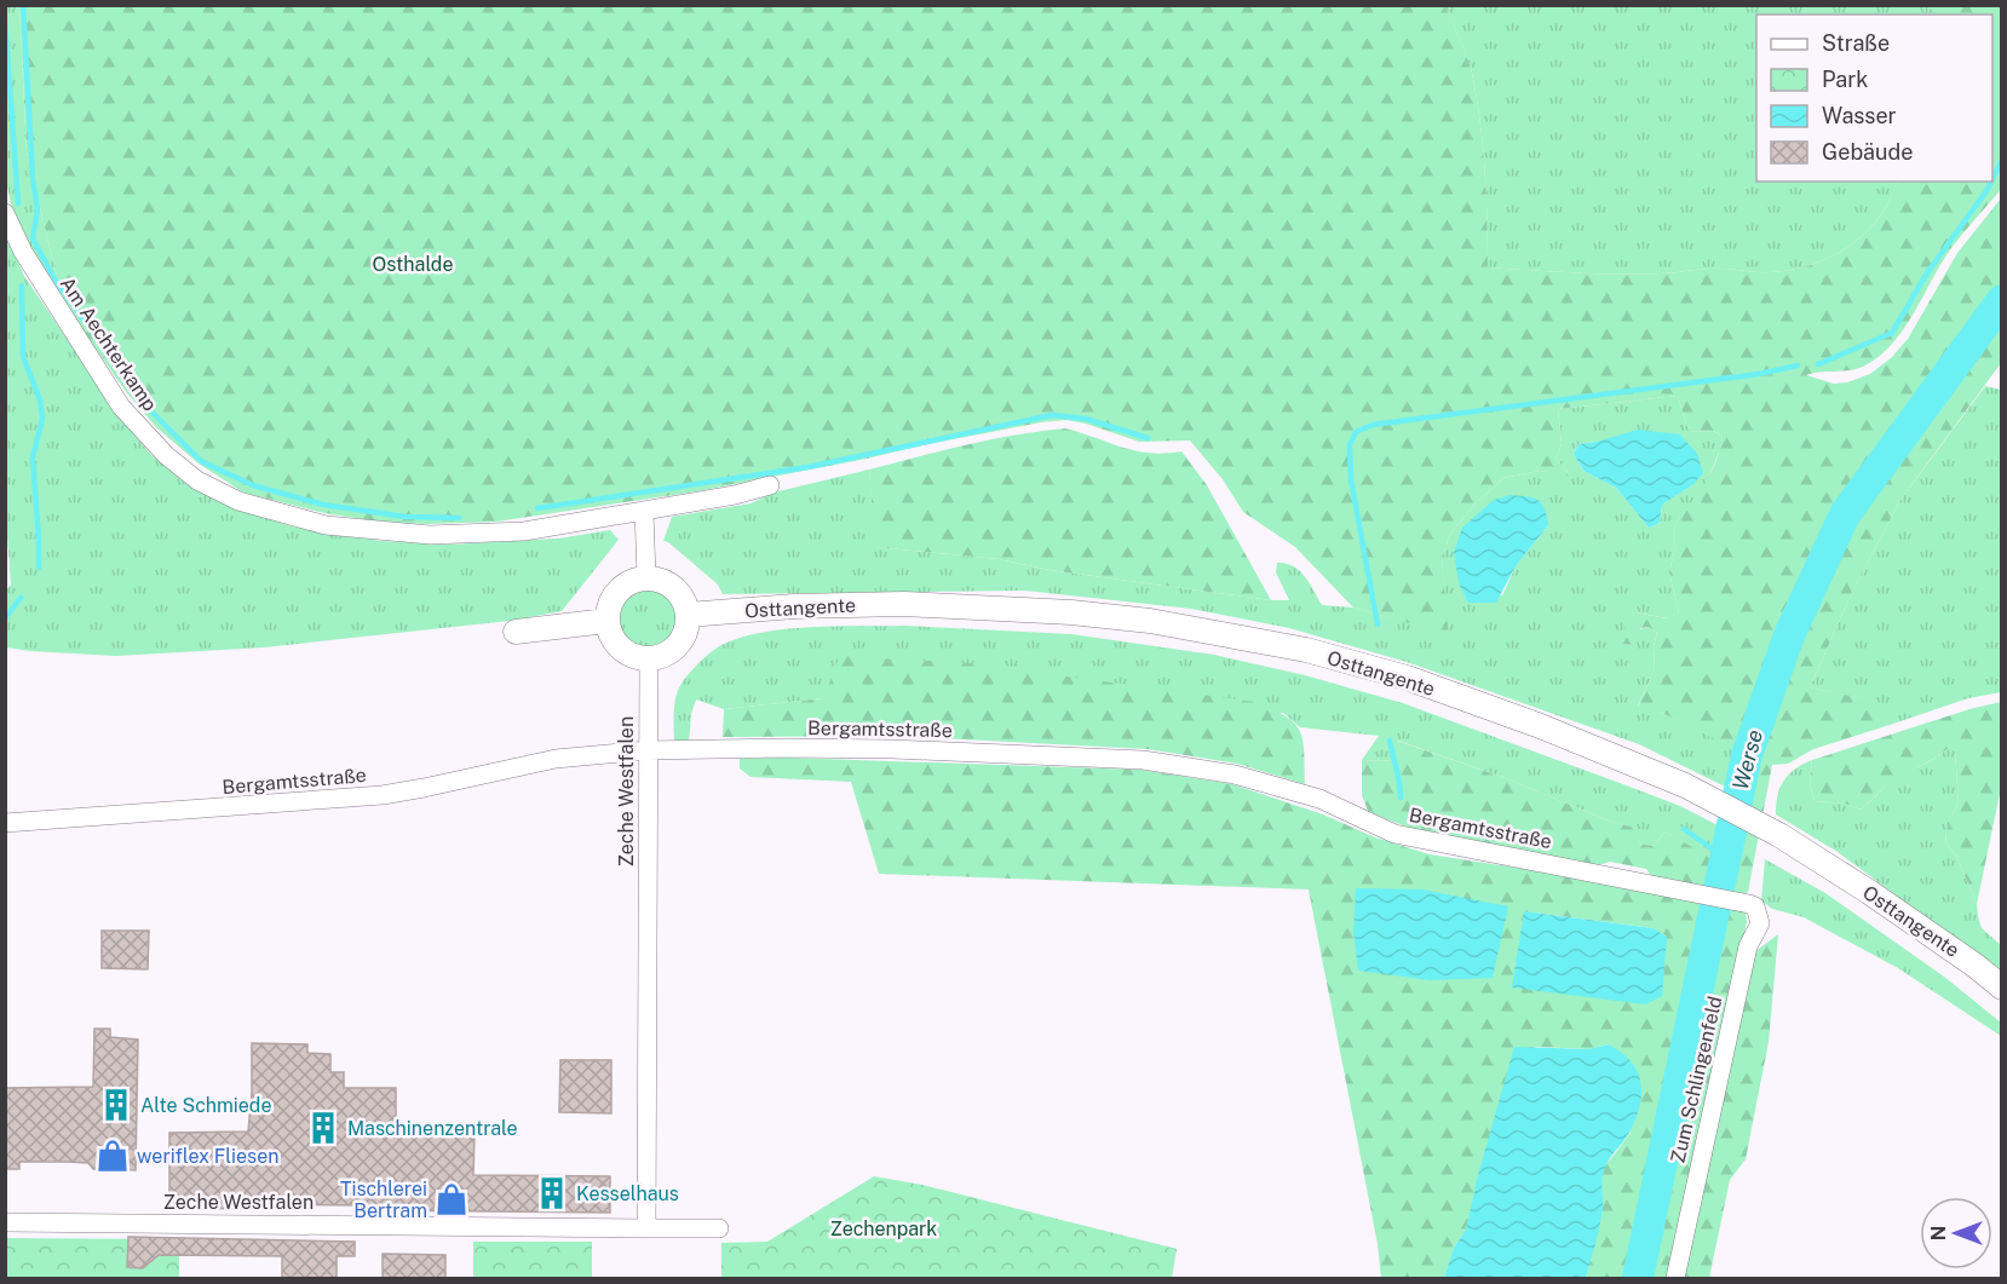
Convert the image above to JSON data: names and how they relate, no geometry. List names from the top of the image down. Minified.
{"streets":{"street":["Am Aechterkamp","Osttangente","Bergamtsstraße","Zeche Westfalen","Zum Schlingenfeld"]},"crossings":[["Osttangente","Zeche Westfalen"],["Bergamtsstraße","Zeche Westfalen"],["Bergamtsstraße","Zum Schlingenfeld"]],"water":["Werse"],"parks":["Osthalde","Zechenpark"],"places":{"building":["Alte Schmiede","Maschinenzentrale","Kesselhaus"],"shop":["weriflex Fliesen","Tischlerei Bertram"]},"legend":["Straße","Park","Wasser","Gebäude"],"north":"left"}
